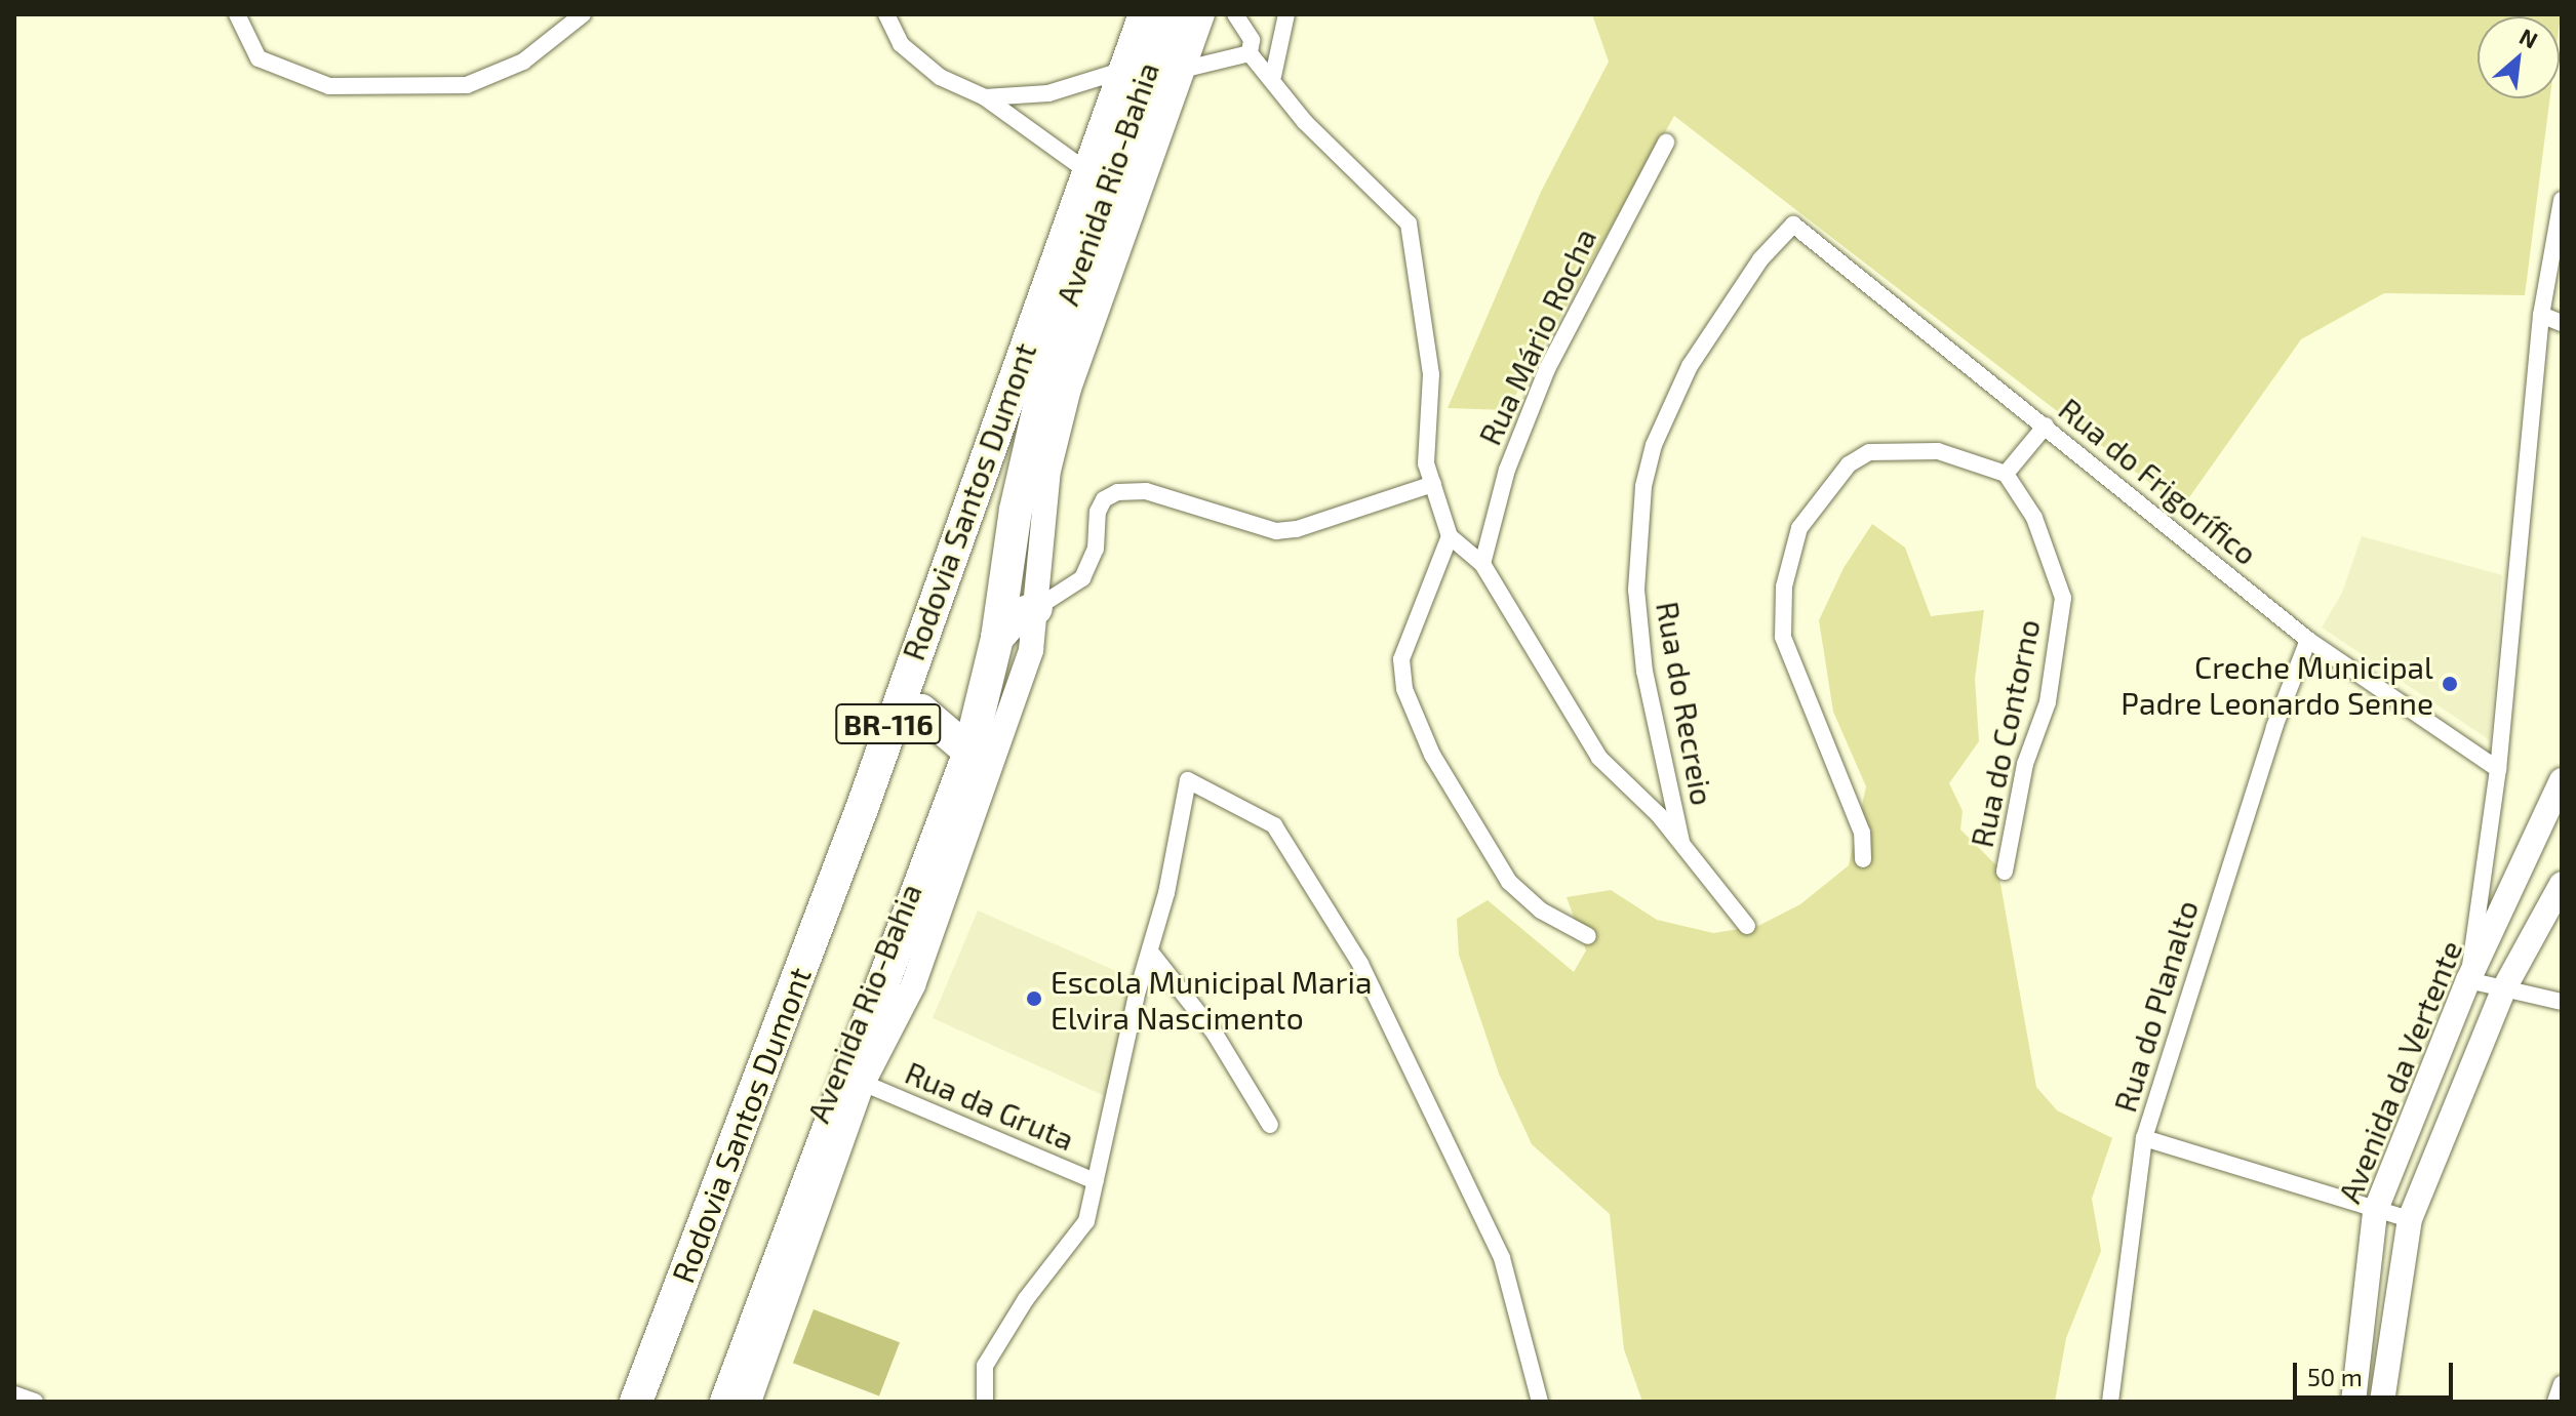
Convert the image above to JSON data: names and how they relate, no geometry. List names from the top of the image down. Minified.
{"streets":{"highway":["Rodovia Santos Dumont","BR-116"],"street":["Avenida Rio-Bahia","Rua Mário Rocha","Rua do Frigorífico","Rua do Recreio","Rua do Contorno","Rua do Planalto","Avenida da Vertente","Rua da Gruta"]},"crossings":[["Avenida Rio-Bahia","Rodovia Santos Dumont"],["Avenida Rio-Bahia","Rua da Gruta"],["Rua do Frigorífico","Rua do Recreio"],["Rua do Frigorífico","Rua do Planalto"]],"places":["Creche Municipal Padre Leonardo Senne","Escola Municipal Maria Elvira Nascimento"],"scale_bar":"50 m","north":"top right"}
